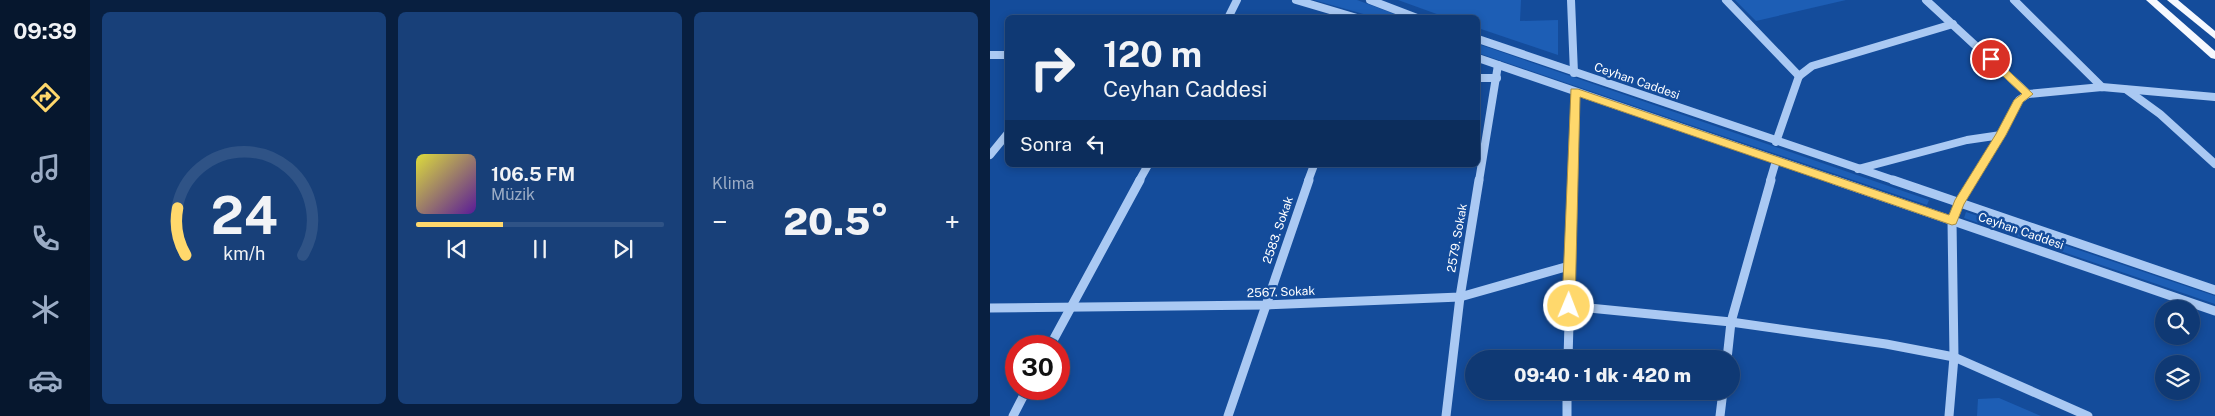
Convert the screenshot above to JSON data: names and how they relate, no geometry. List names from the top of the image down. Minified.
{"streets":{"street":["Ceyhan Caddesi","2583. Sokak","2579. Sokak","2567. Sokak"]},"crossings":[["Ceyhan Caddesi","2579. Sokak"],["2583. Sokak","2567. Sokak"],["2579. Sokak","2567. Sokak"]],"page":{"tabs":"09:39","tile":"Klima","turn":["120 m","Ceyhan Caddesi"],"then":"Sonra","song":["106.5 FM","Müzik"],"heat":["−","20.5°","+"],"limit":"30","trip":"09:40 · 1 dk · 420 m","gauge":["24","km/h"]}}
